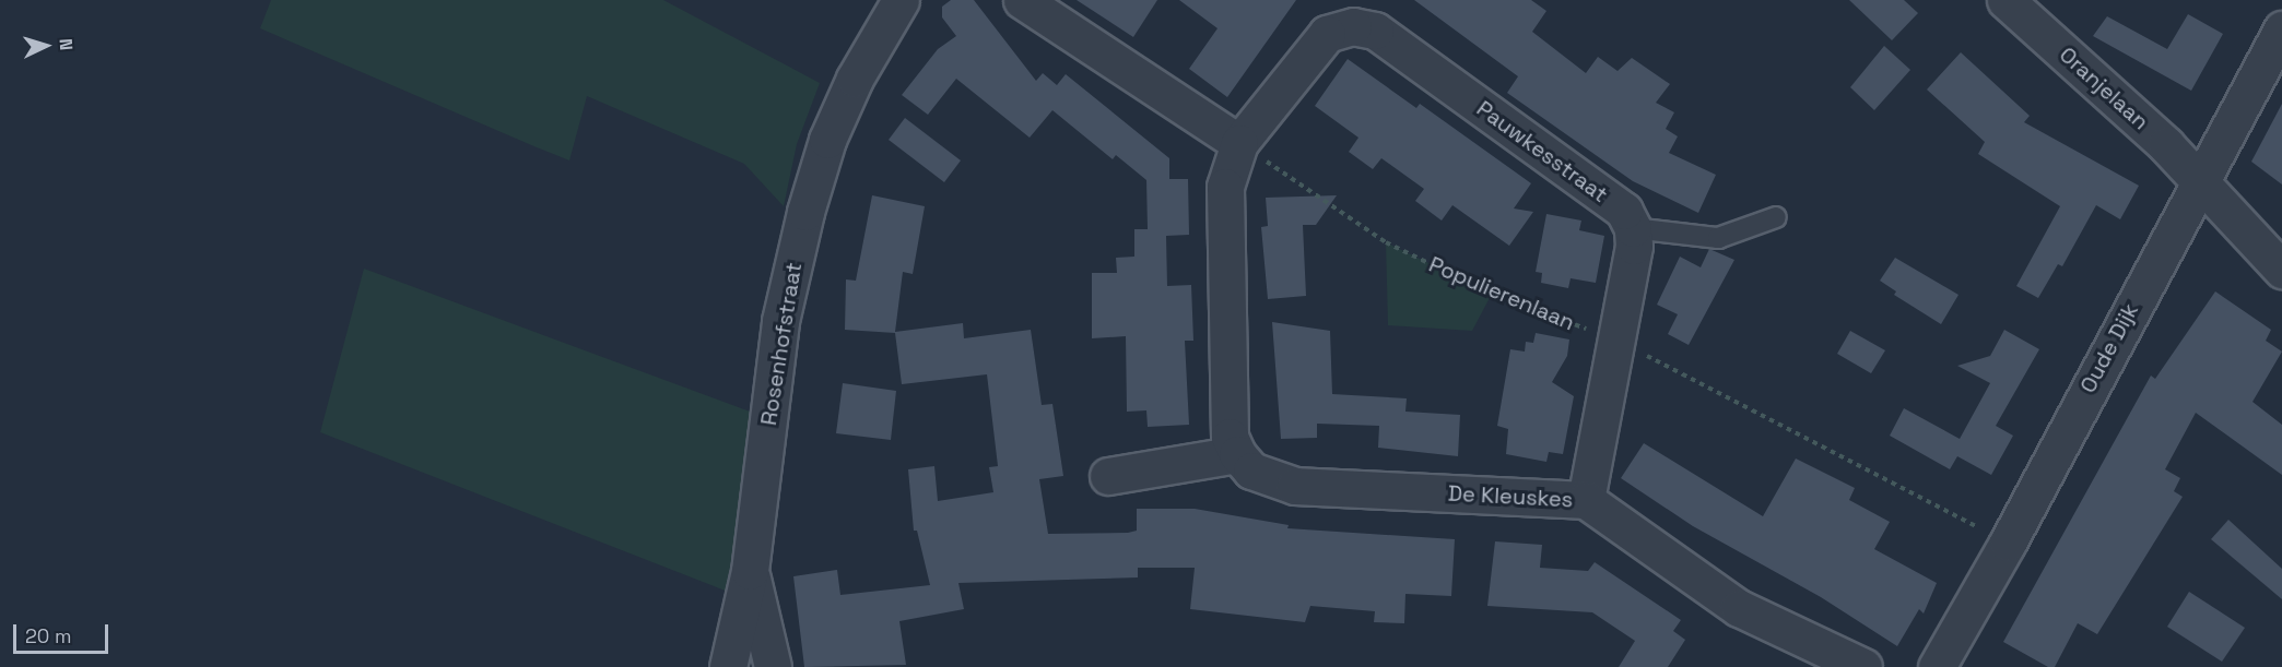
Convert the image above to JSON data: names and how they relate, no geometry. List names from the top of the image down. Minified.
{"streets":{"street":["Oranjelaan","Pauwkesstraat","Rosenhofstraat","Oude Dijk","De Kleuskes"],"path":["Populierenlaan"]},"crossings":[["Oranjelaan","Oude Dijk"],["Pauwkesstraat","Populierenlaan"],["Populierenlaan","Oude Dijk"]],"scale_bar":"20 m","north":"right"}
